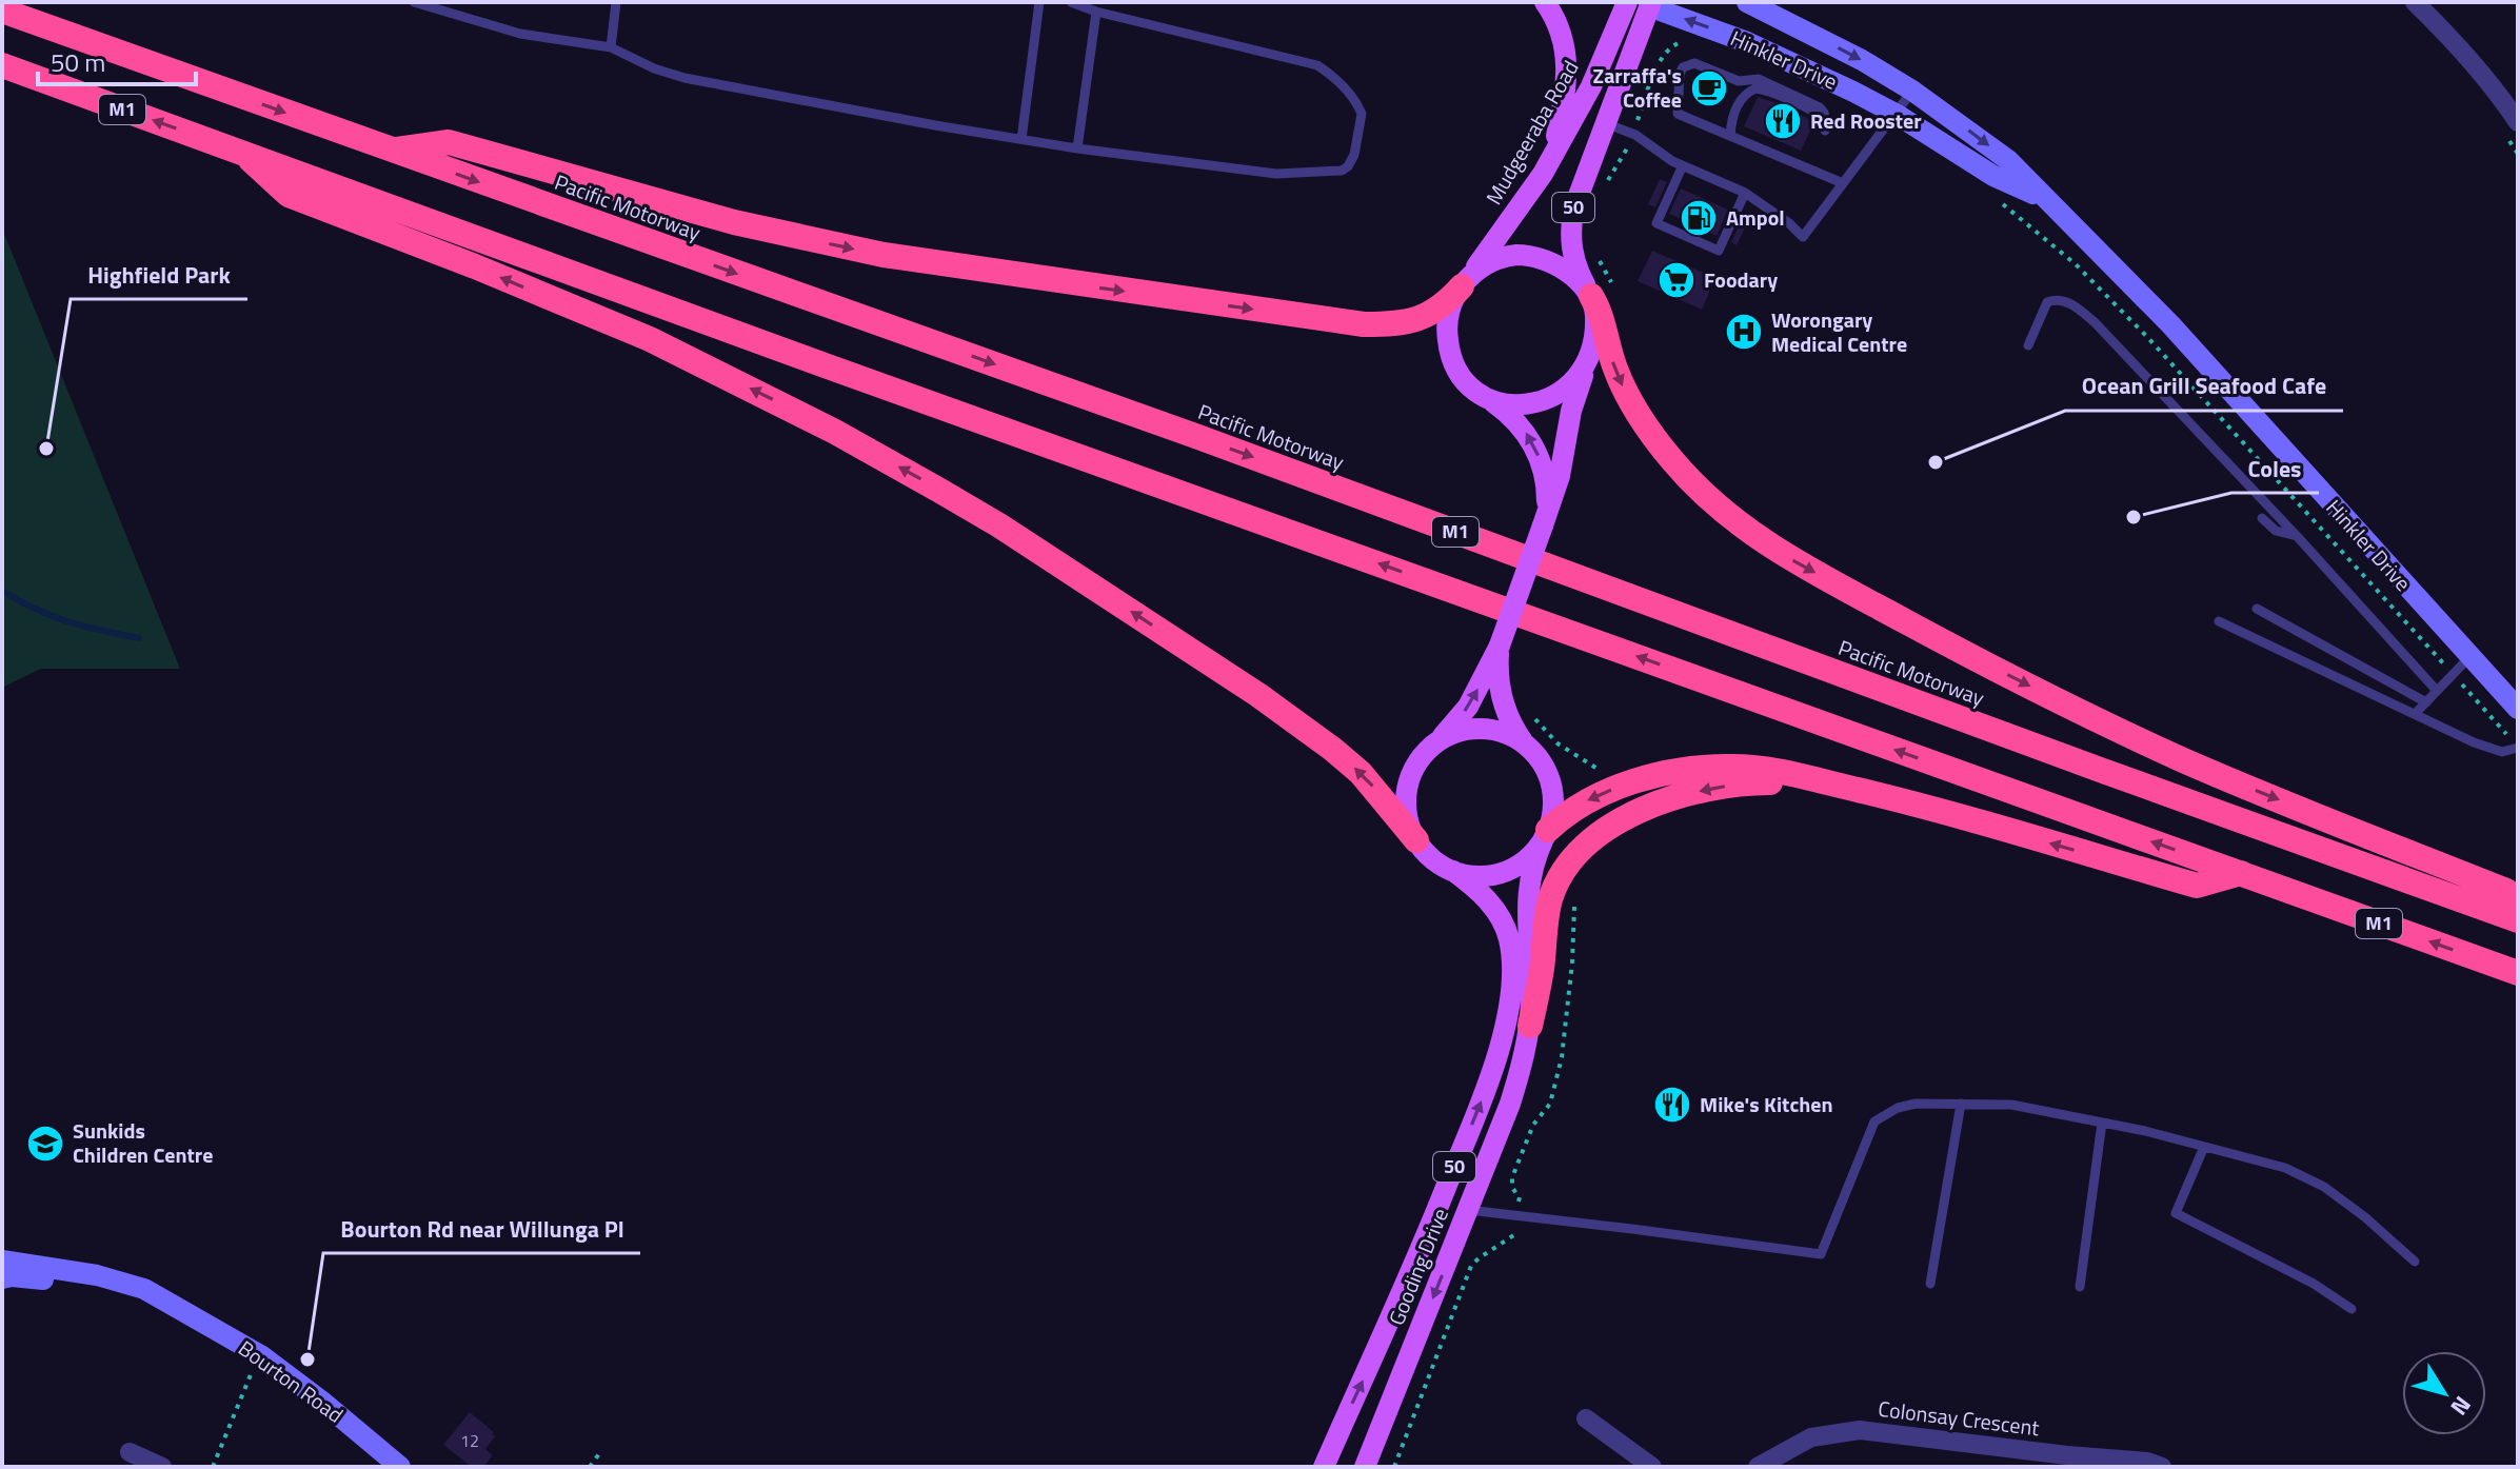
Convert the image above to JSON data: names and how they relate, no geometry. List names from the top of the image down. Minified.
{"streets":{"highway":["M1","Pacific Motorway"],"main road":["Hinkler Drive","Mudgeeraba Road","50","Gooding Drive","Bourton Road"],"street":["Colonsay Crescent"]},"crossings":[["Hinkler Drive","50"],["Mudgeeraba Road","50"],["50","Gooding Drive"]],"places":{"cafe":["Zarraffa's Coffee"],"restaurant":["Red Rooster","Mike's Kitchen"],"fuel station":["Ampol"],"supermarket":["Foodary"],"hospital":["Worongary Medical Centre"],"other":["Highfield Park","Ocean Grill Seafood Cafe","Coles","Bourton Rd near Willunga Pl"],"school or university":["Sunkids Children Centre"]},"house_numbers":["12"],"scale_bar":"50 m","north":"bottom right"}
